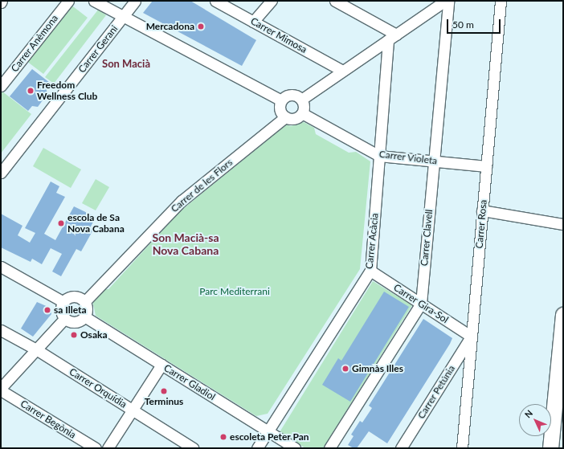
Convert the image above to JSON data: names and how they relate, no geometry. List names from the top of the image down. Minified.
{"streets":{"street":["Carrer Mimosa","Carrer Anèmona","Carrer Gerani","Carrer Violeta","Carrer de les Flors","Carrer Rosa","Carrer Clavell","Carrer Acàcia","Carrer Gira-Sol","Carrer Gladiol","Carrer Orquídia","Carrer Petúnia","Carrer Begònia"]},"crossings":[["Carrer Violeta","Carrer de les Flors"],["Carrer Violeta","Carrer Rosa"],["Carrer Violeta","Carrer Clavell"],["Carrer Violeta","Carrer Acàcia"],["Carrer de les Flors","Carrer Gladiol"],["Carrer Rosa","Carrer Gira-Sol"],["Carrer Rosa","Carrer Petúnia"],["Carrer Clavell","Carrer Gira-Sol"],["Carrer Acàcia","Carrer Gira-Sol"],["Carrer Acàcia","Carrer Gladiol"],["Carrer Gira-Sol","Carrer Petúnia"]],"districts":["Son Macià","Son Macià-sa Nova Cabana"],"parks":["Parc Mediterrani"],"places":["Mercadona","Freedom Wellness Club","escola de Sa Nova Cabana","sa Illeta","Osaka","Gimnàs Illes","Terminus","escoleta Peter Pan"],"scale_bar":"50 m","north":"top left"}
